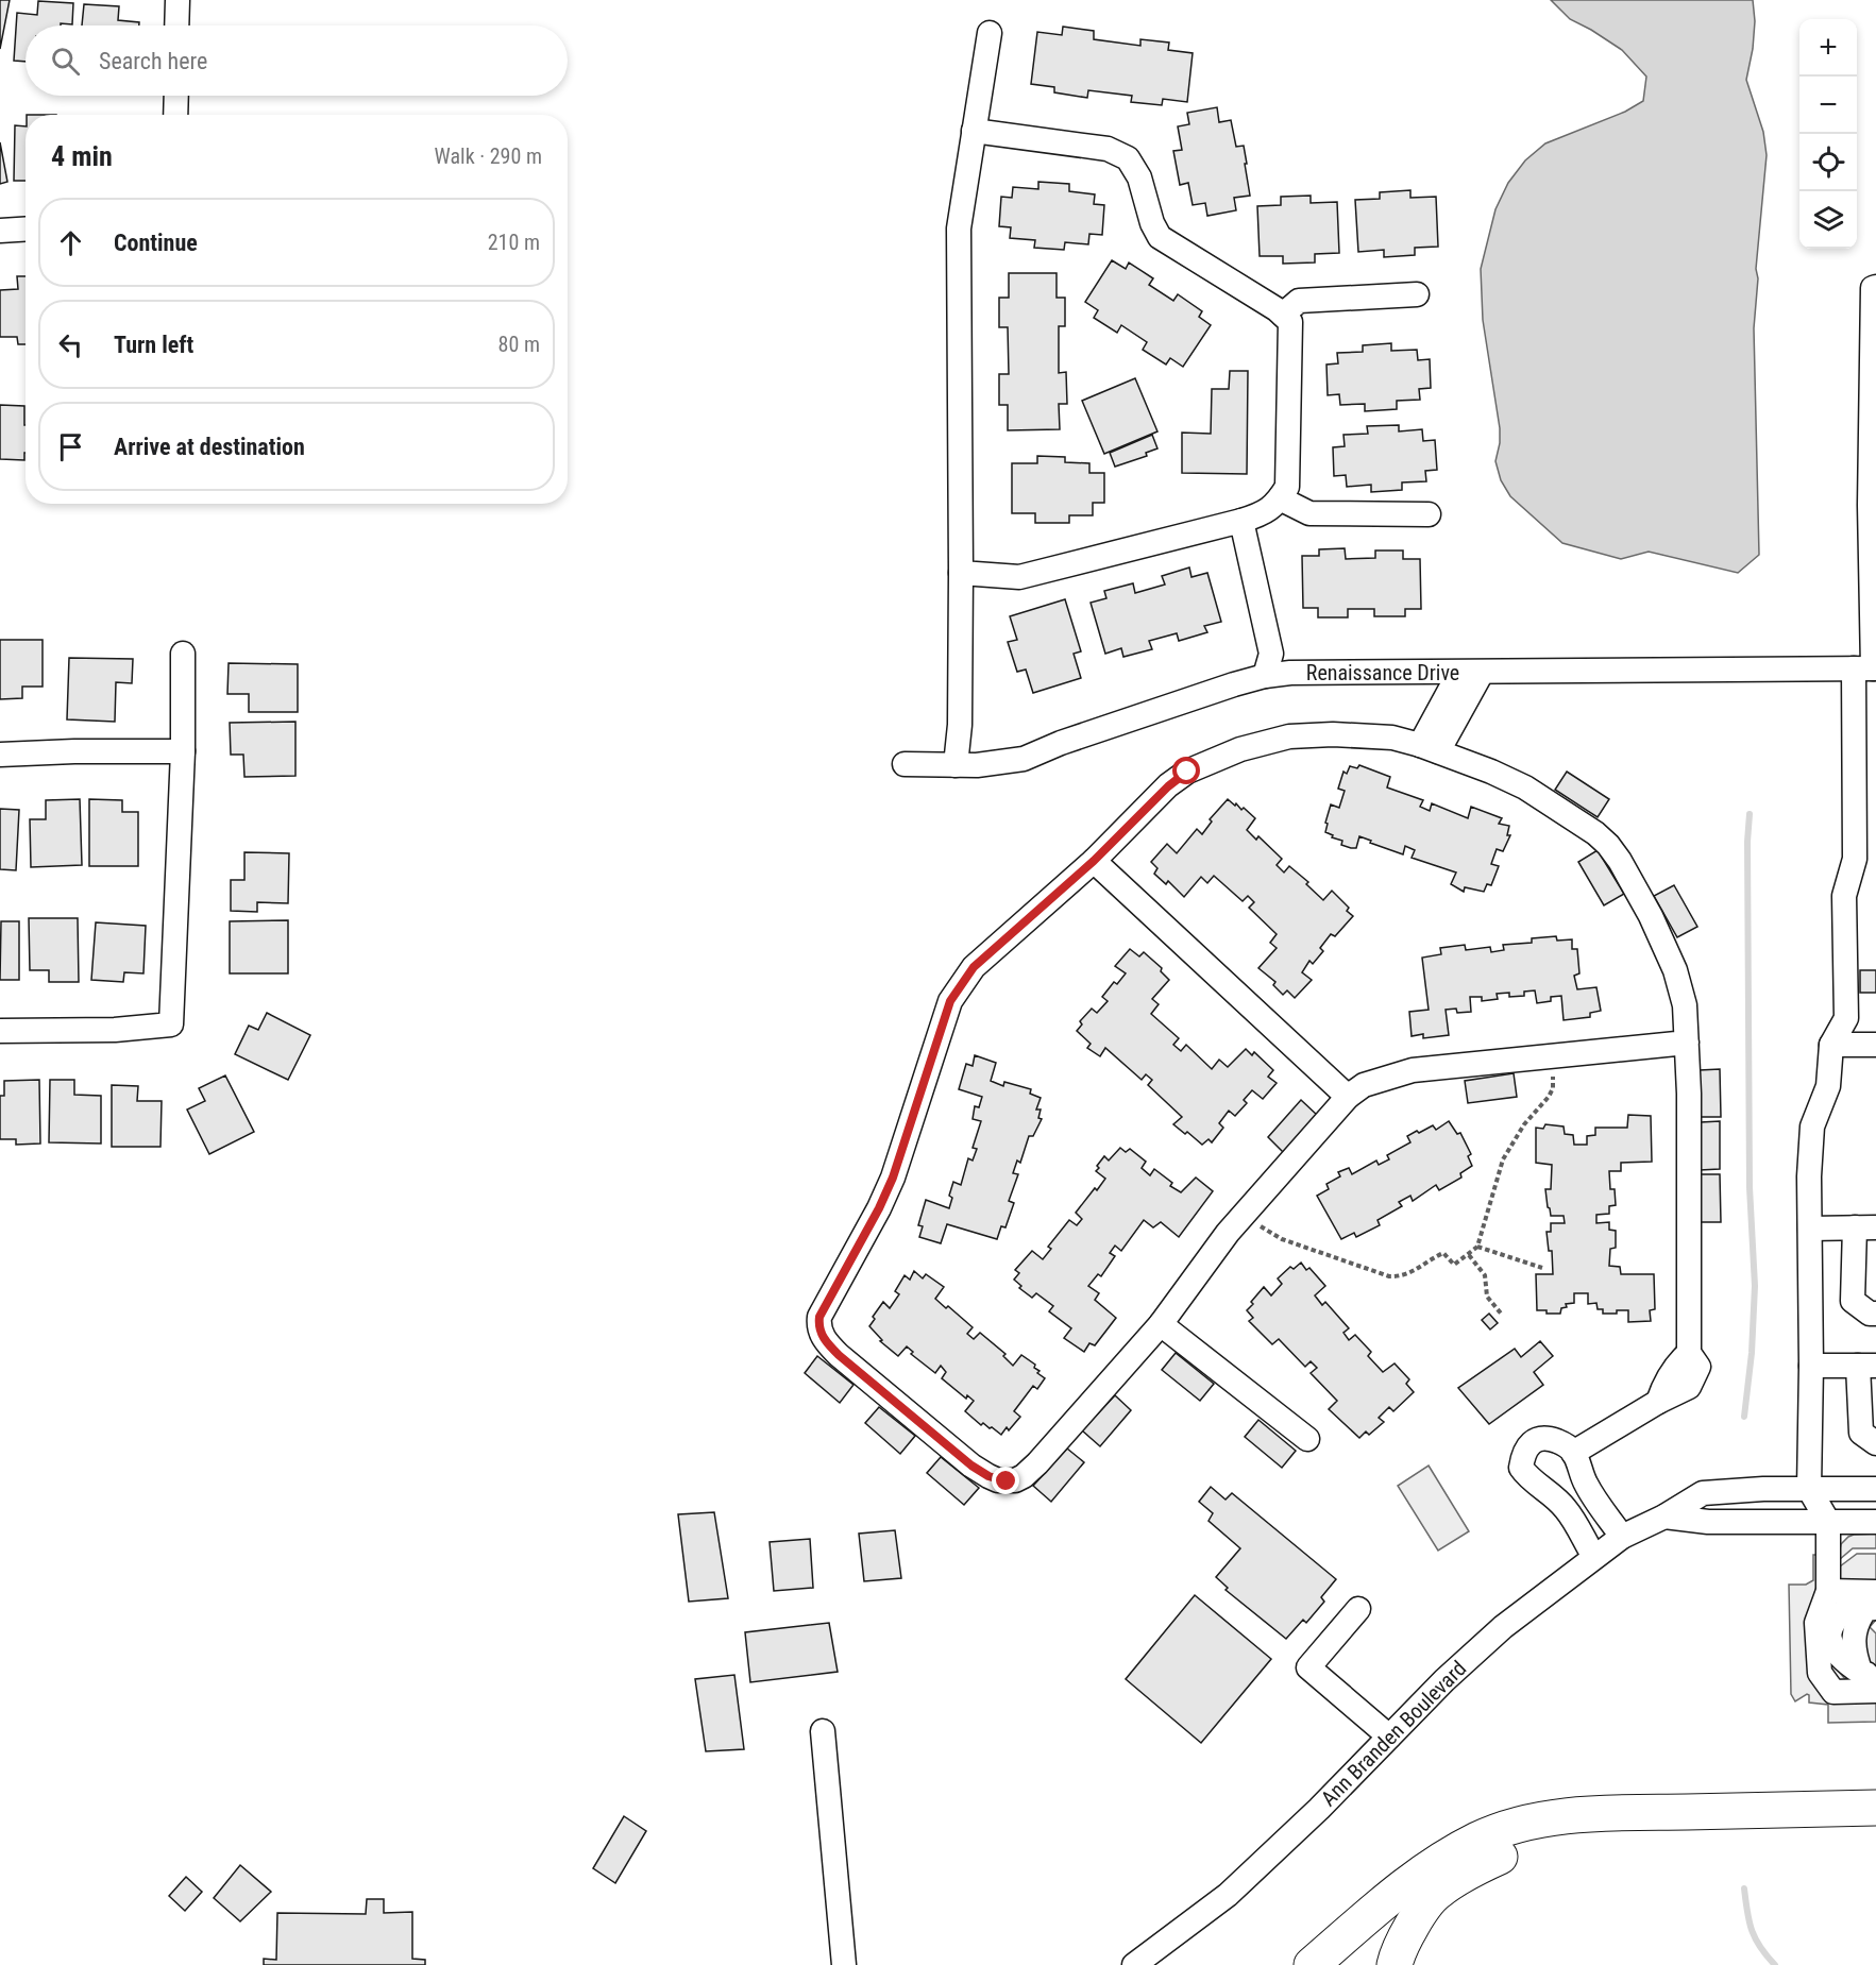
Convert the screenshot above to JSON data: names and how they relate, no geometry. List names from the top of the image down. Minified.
{"streets":{"street":["Renaissance Drive","Ann Branden Boulevard"]},"page":{"map_buttons":["+","−"],"search":"Search here","heading":["4 min","Walk · 290 m"],"list":[["Continue","210 m"],["Turn left","80 m"],"Arrive at destination"]}}
